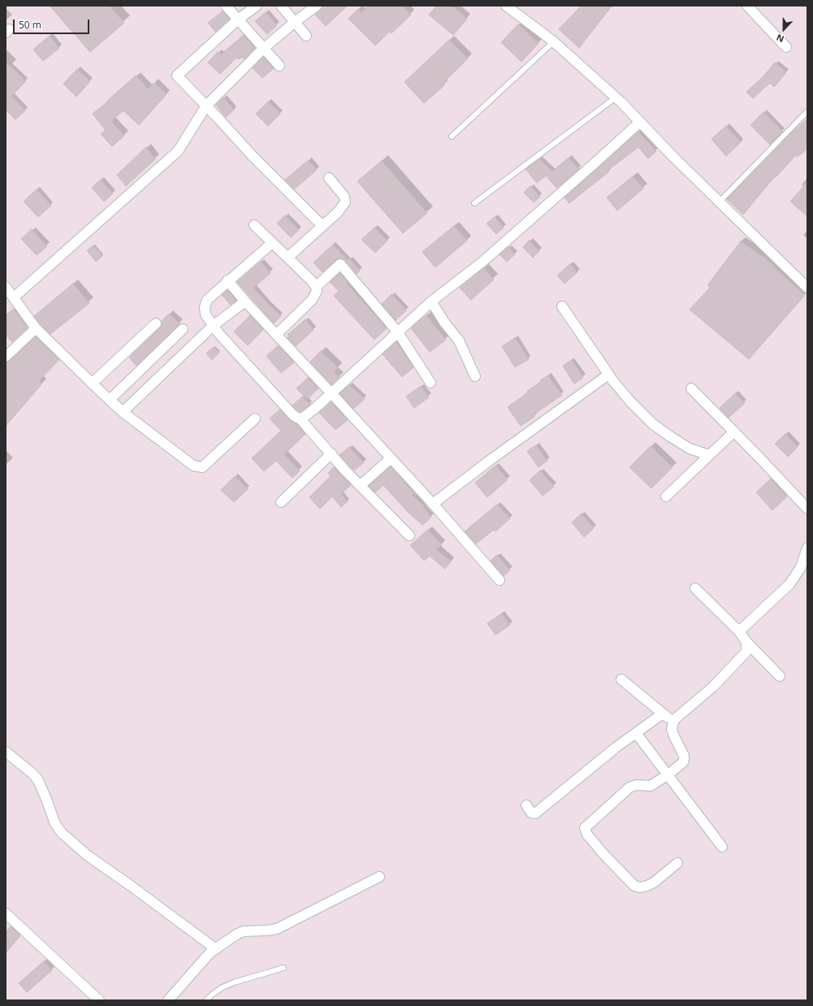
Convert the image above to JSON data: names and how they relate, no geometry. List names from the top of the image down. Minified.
{"scale_bar":"50 m","north":"bottom"}
